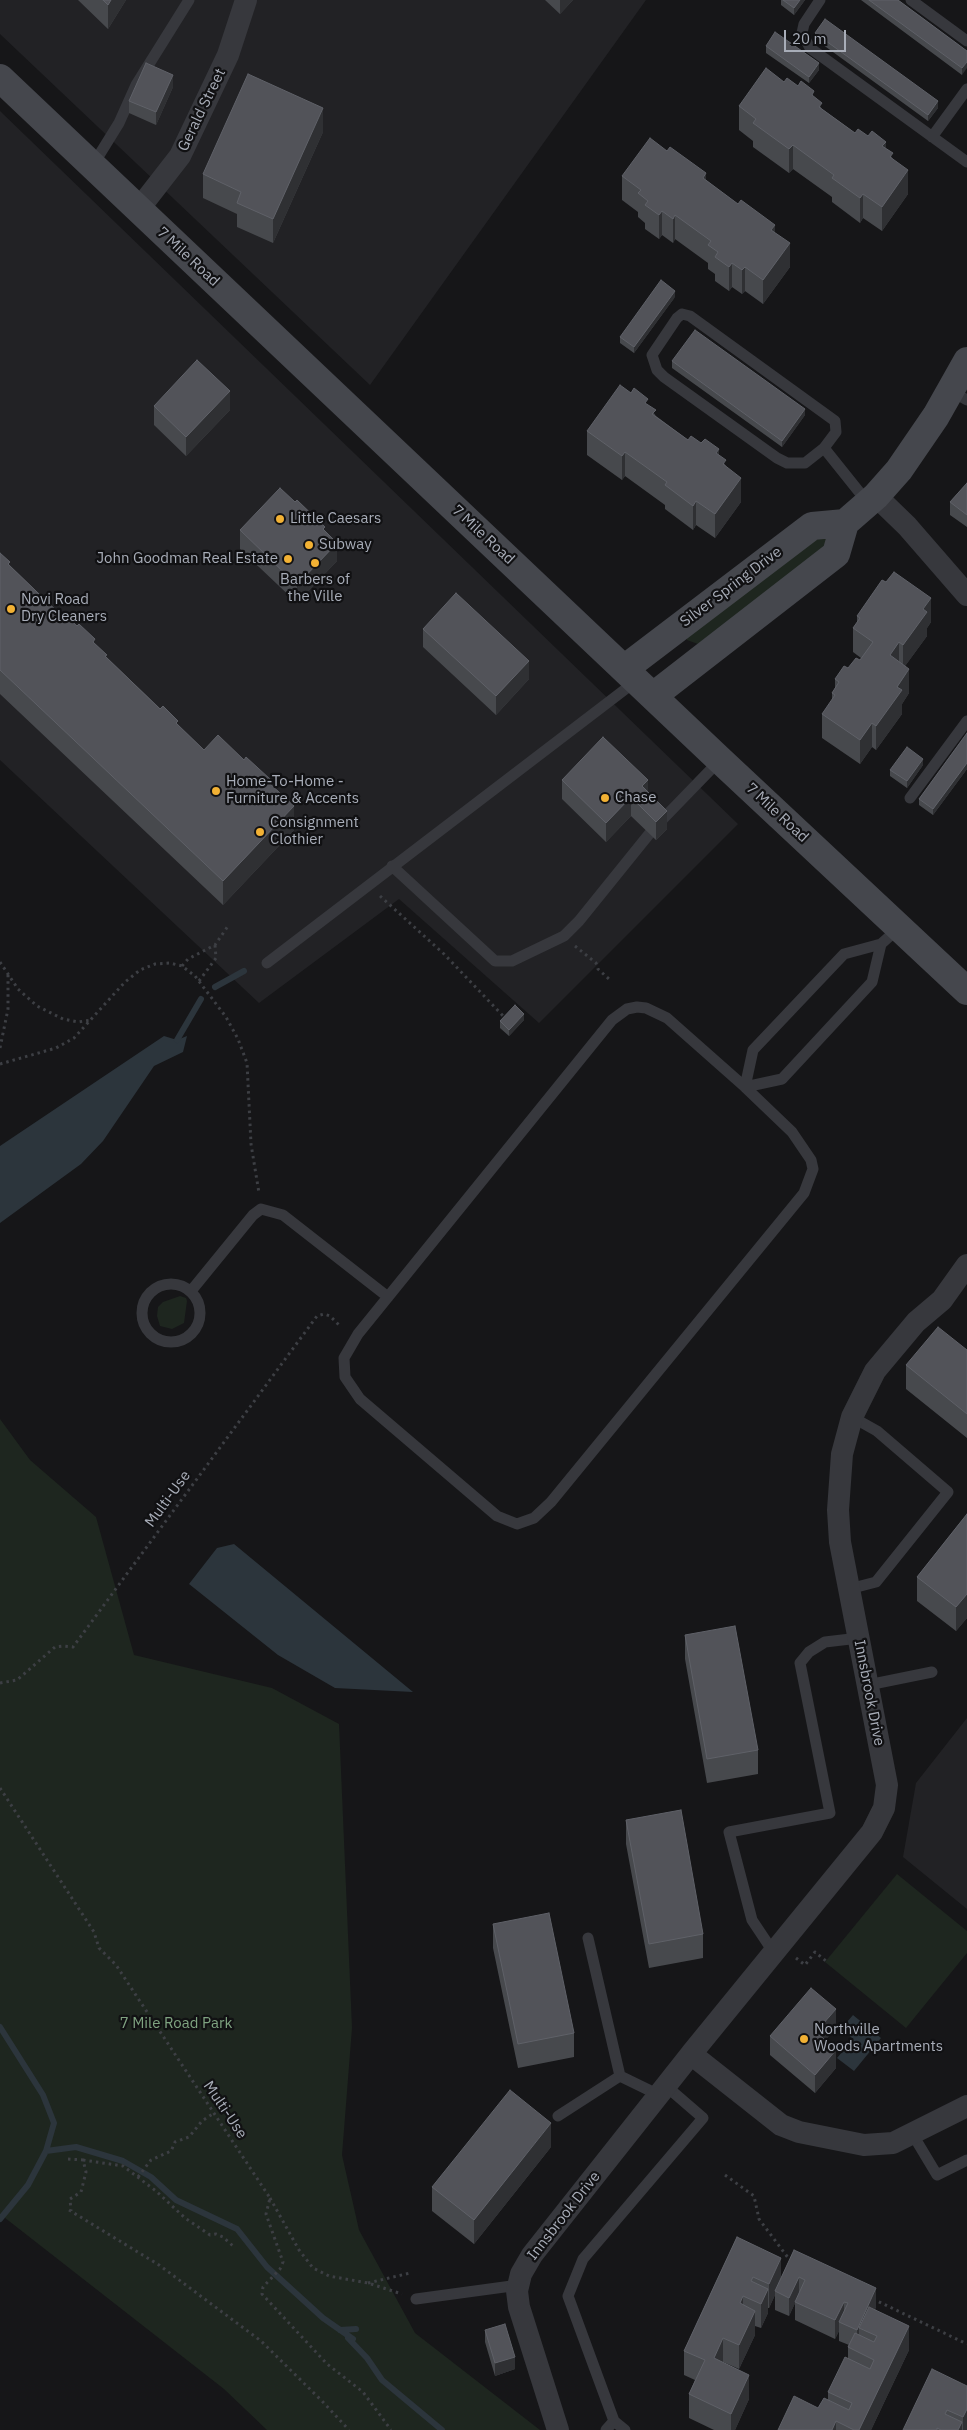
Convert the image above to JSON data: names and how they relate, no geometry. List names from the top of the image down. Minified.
{"streets":{"street":["Gerald Street","7 Mile Road","Silver Spring Drive","Innsbrook Drive"],"path":["Multi-Use"]},"crossings":[["Gerald Street","7 Mile Road"],["7 Mile Road","Silver Spring Drive"]],"parks":["7 Mile Road Park"],"places":["Little Caesars","Subway","John Goodman Real Estate","Barbers of the Ville","Novi Road Dry Cleaners","Home-To-Home - Furniture & Accents","Chase","Consignment Clothier","Northville Woods Apartments"],"scale_bar":"20 m"}
